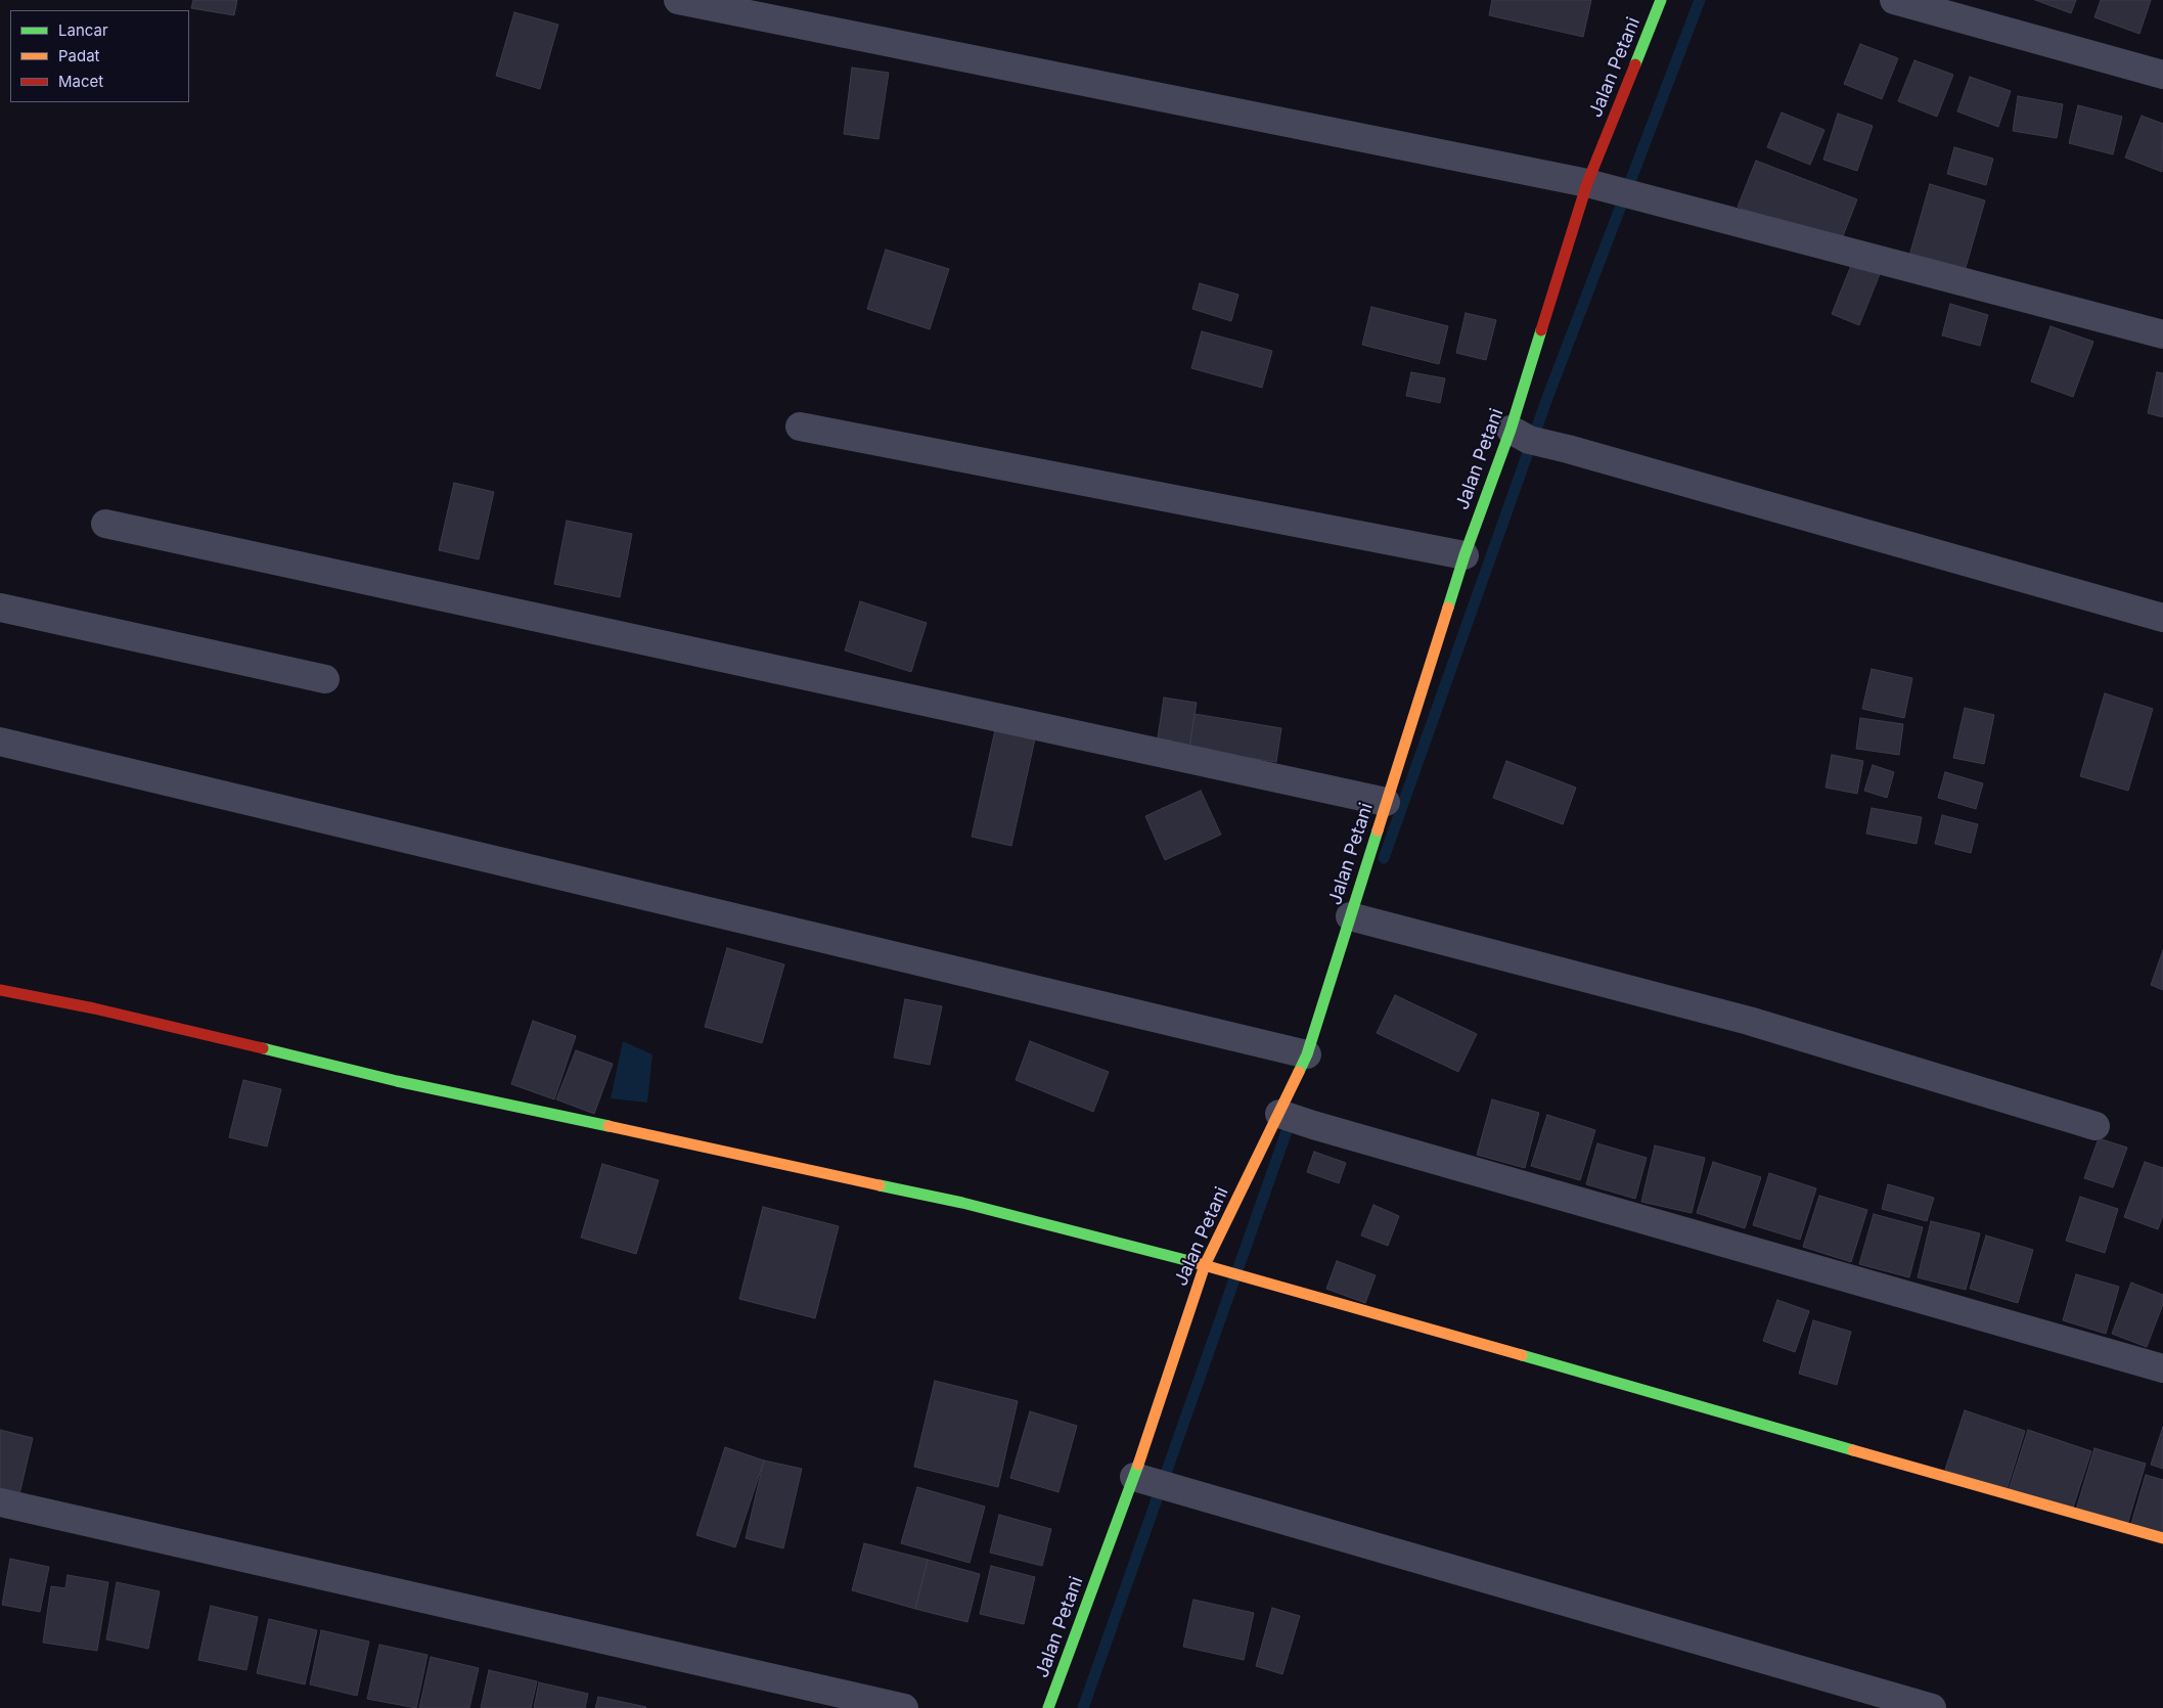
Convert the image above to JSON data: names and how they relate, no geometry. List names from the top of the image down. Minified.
{"streets":{"street":["Jalan Petani"]},"legend":["Lancar","Padat","Macet"]}
